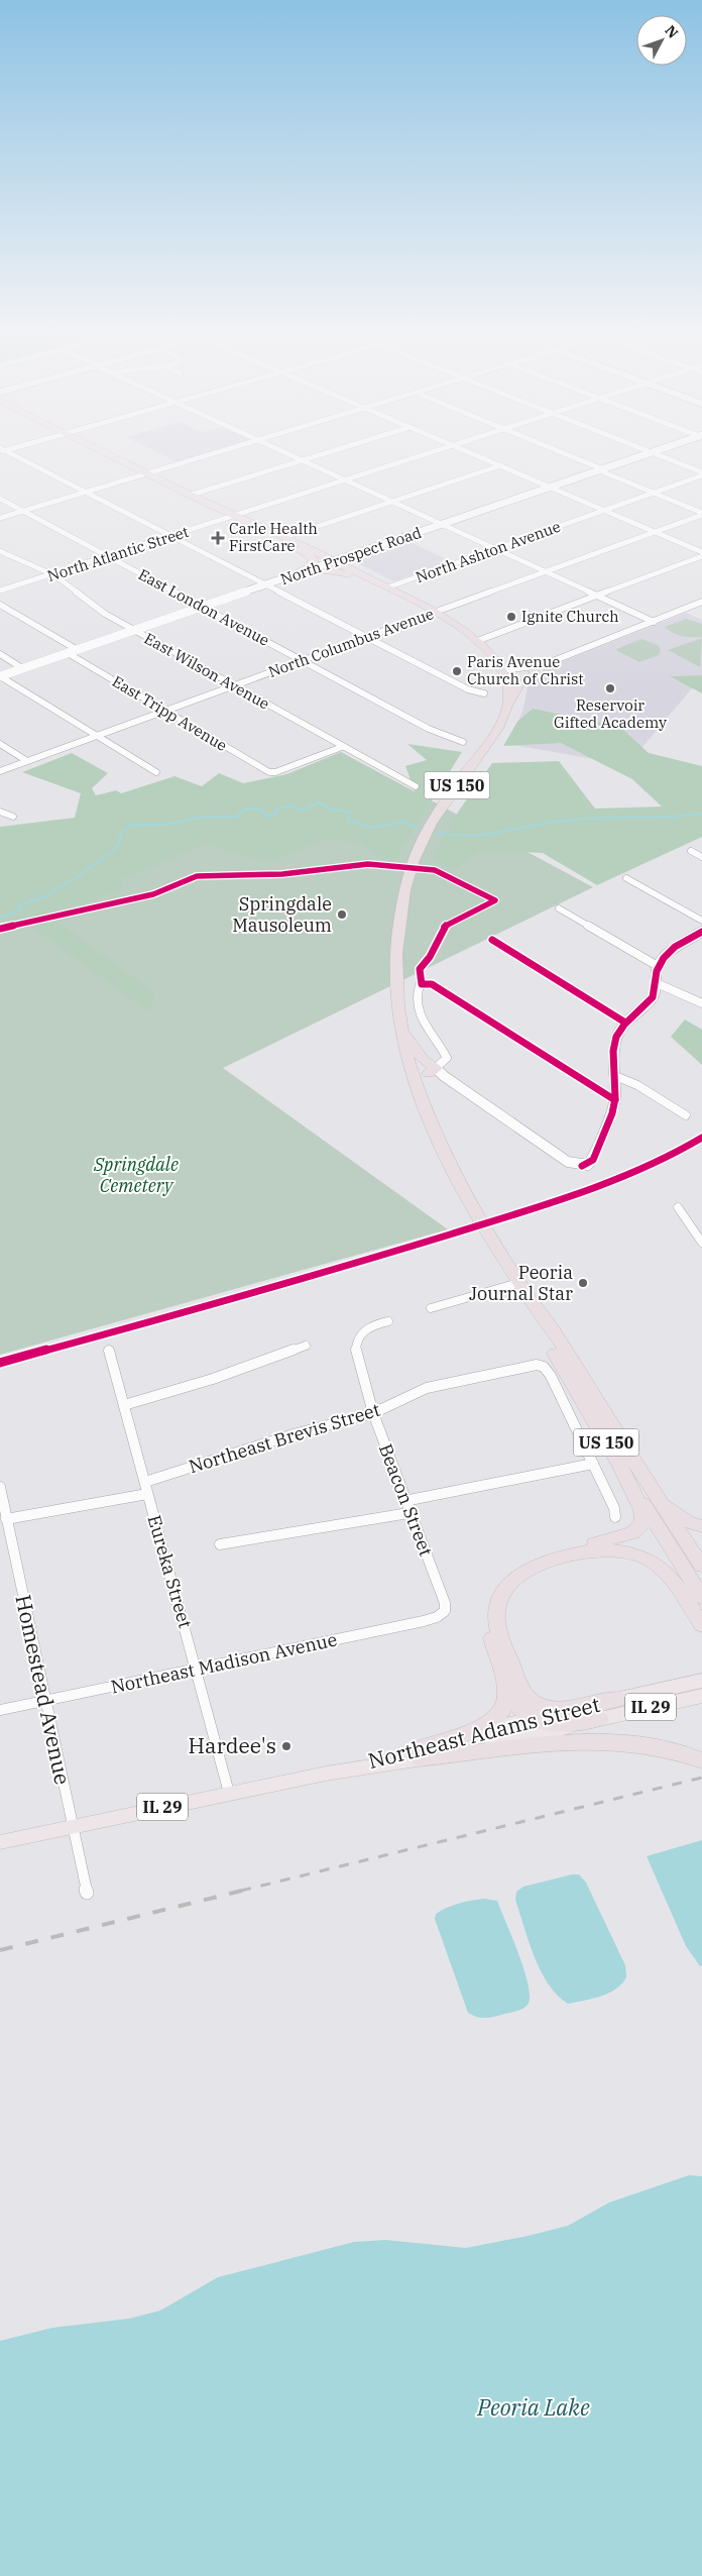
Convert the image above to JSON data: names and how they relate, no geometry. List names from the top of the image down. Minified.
{"streets":{"highway":["US 150"],"main road":["North Prospect Road","IL 29","Northeast Adams Street"],"street":["North Ashton Avenue","North Atlantic Street","East London Avenue","North Columbus Avenue","East Wilson Avenue","East Tripp Avenue","Northeast Brevis Street","Beacon Street","Eureka Street","Northeast Madison Avenue","Homestead Avenue"]},"crossings":[["North Ashton Avenue","US 150"],["North Atlantic Street","East London Avenue"],["North Atlantic Street","East Wilson Avenue"],["North Atlantic Street","US 150"],["North Prospect Road","East London Avenue"],["North Prospect Road","East Wilson Avenue"],["North Prospect Road","East Tripp Avenue"],["North Prospect Road","US 150"],["East London Avenue","North Columbus Avenue"],["North Columbus Avenue","East Wilson Avenue"],["North Columbus Avenue","East Tripp Avenue"],["North Columbus Avenue","US 150"],["Northeast Brevis Street","Beacon Street"],["Northeast Brevis Street","Eureka Street"],["Beacon Street","Northeast Madison Avenue"],["Eureka Street","Northeast Madison Avenue"],["Eureka Street","Northeast Adams Street"],["Northeast Madison Avenue","Homestead Avenue"],["Homestead Avenue","Northeast Adams Street"]],"water":["Peoria Lake"],"parks":["Springdale Cemetery"],"places":{"health":["Carle Health FirstCare"],"other":["Ignite Church","Paris Avenue Church of Christ","Reservoir Gifted Academy","Springdale Mausoleum","Peoria Journal Star","Hardee's"]},"north":"top right"}
